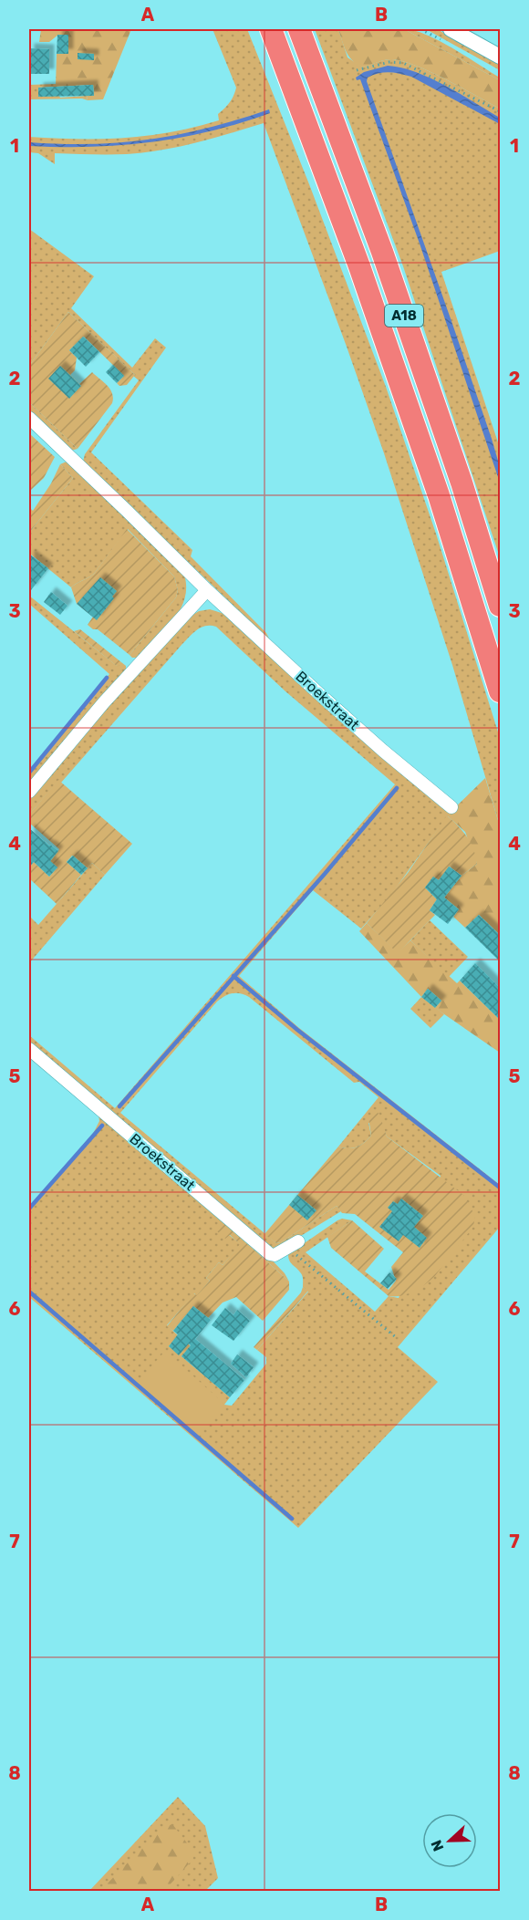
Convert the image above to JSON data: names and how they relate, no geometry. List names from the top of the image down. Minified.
{"streets":{"highway":["A18"],"street":["Broekstraat"]},"north":"left","grid":{"columns":["A","B"],"rows":["1","2","3","4","5","6","7","8"]}}
